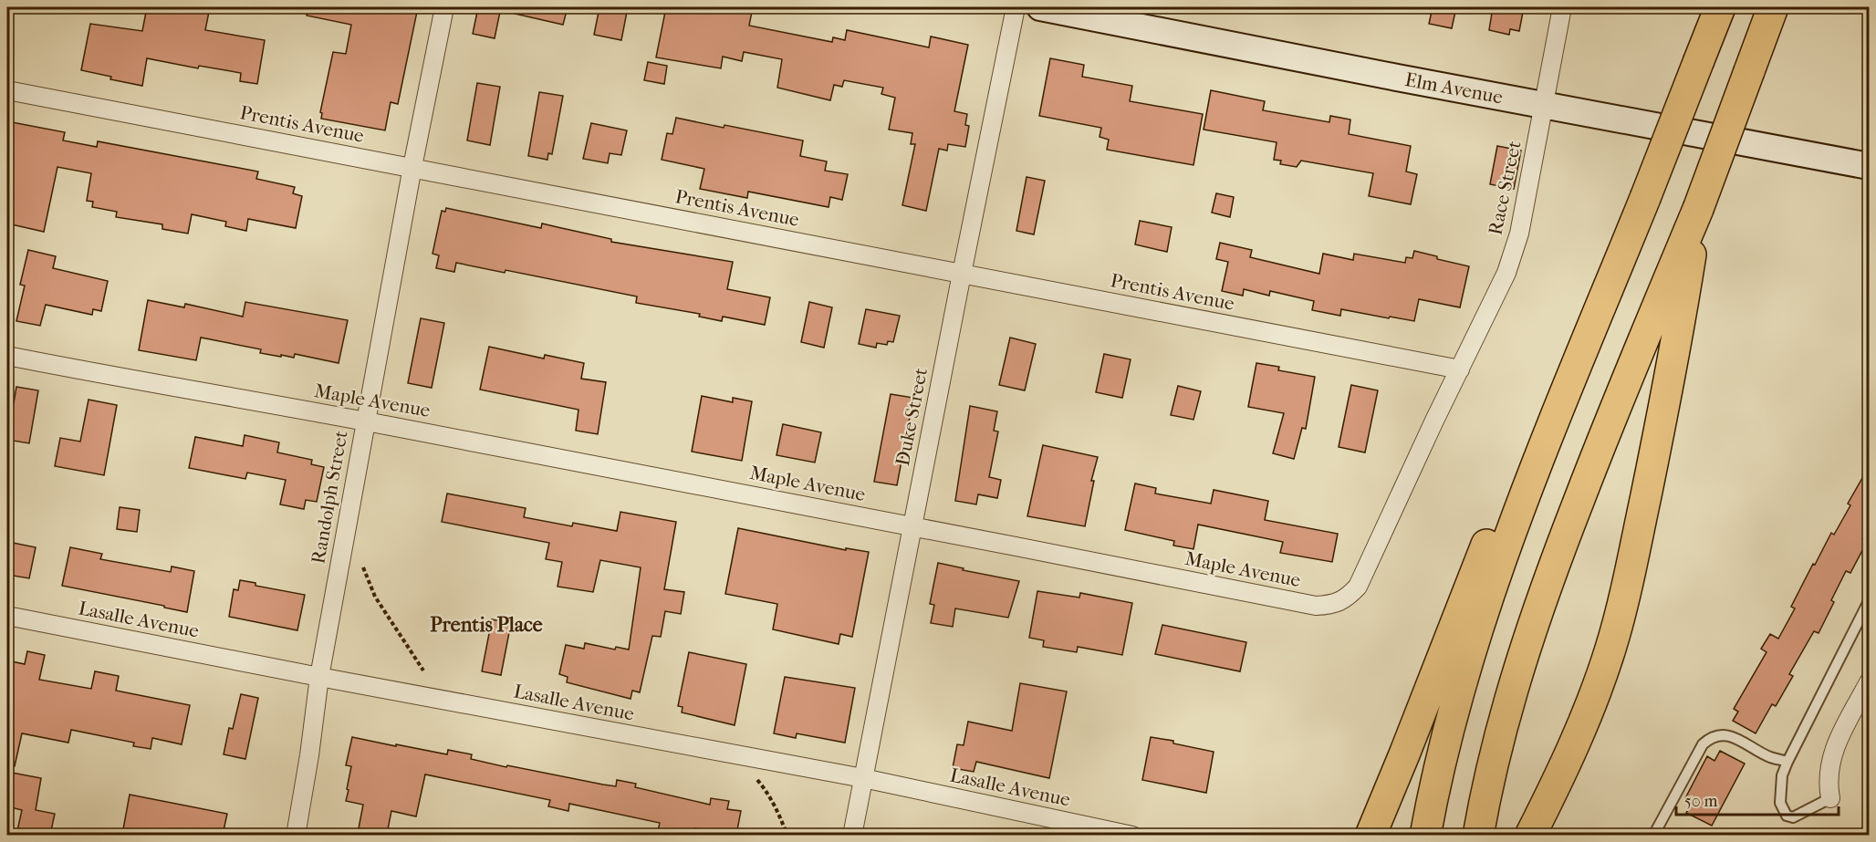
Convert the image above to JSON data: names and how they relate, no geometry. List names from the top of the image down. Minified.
{"streets":{"main road":["Elm Avenue"],"street":["Prentis Avenue","Race Street","Maple Avenue","Duke Street","Randolph Street","Lasalle Avenue"]},"crossings":[["Elm Avenue","Race Street"],["Prentis Avenue","Race Street"],["Prentis Avenue","Maple Avenue"],["Prentis Avenue","Duke Street"],["Prentis Avenue","Randolph Street"],["Race Street","Maple Avenue"],["Maple Avenue","Duke Street"],["Maple Avenue","Randolph Street"],["Duke Street","Lasalle Avenue"],["Randolph Street","Lasalle Avenue"]],"districts":["Prentis Place"],"scale_bar":"50 m"}
